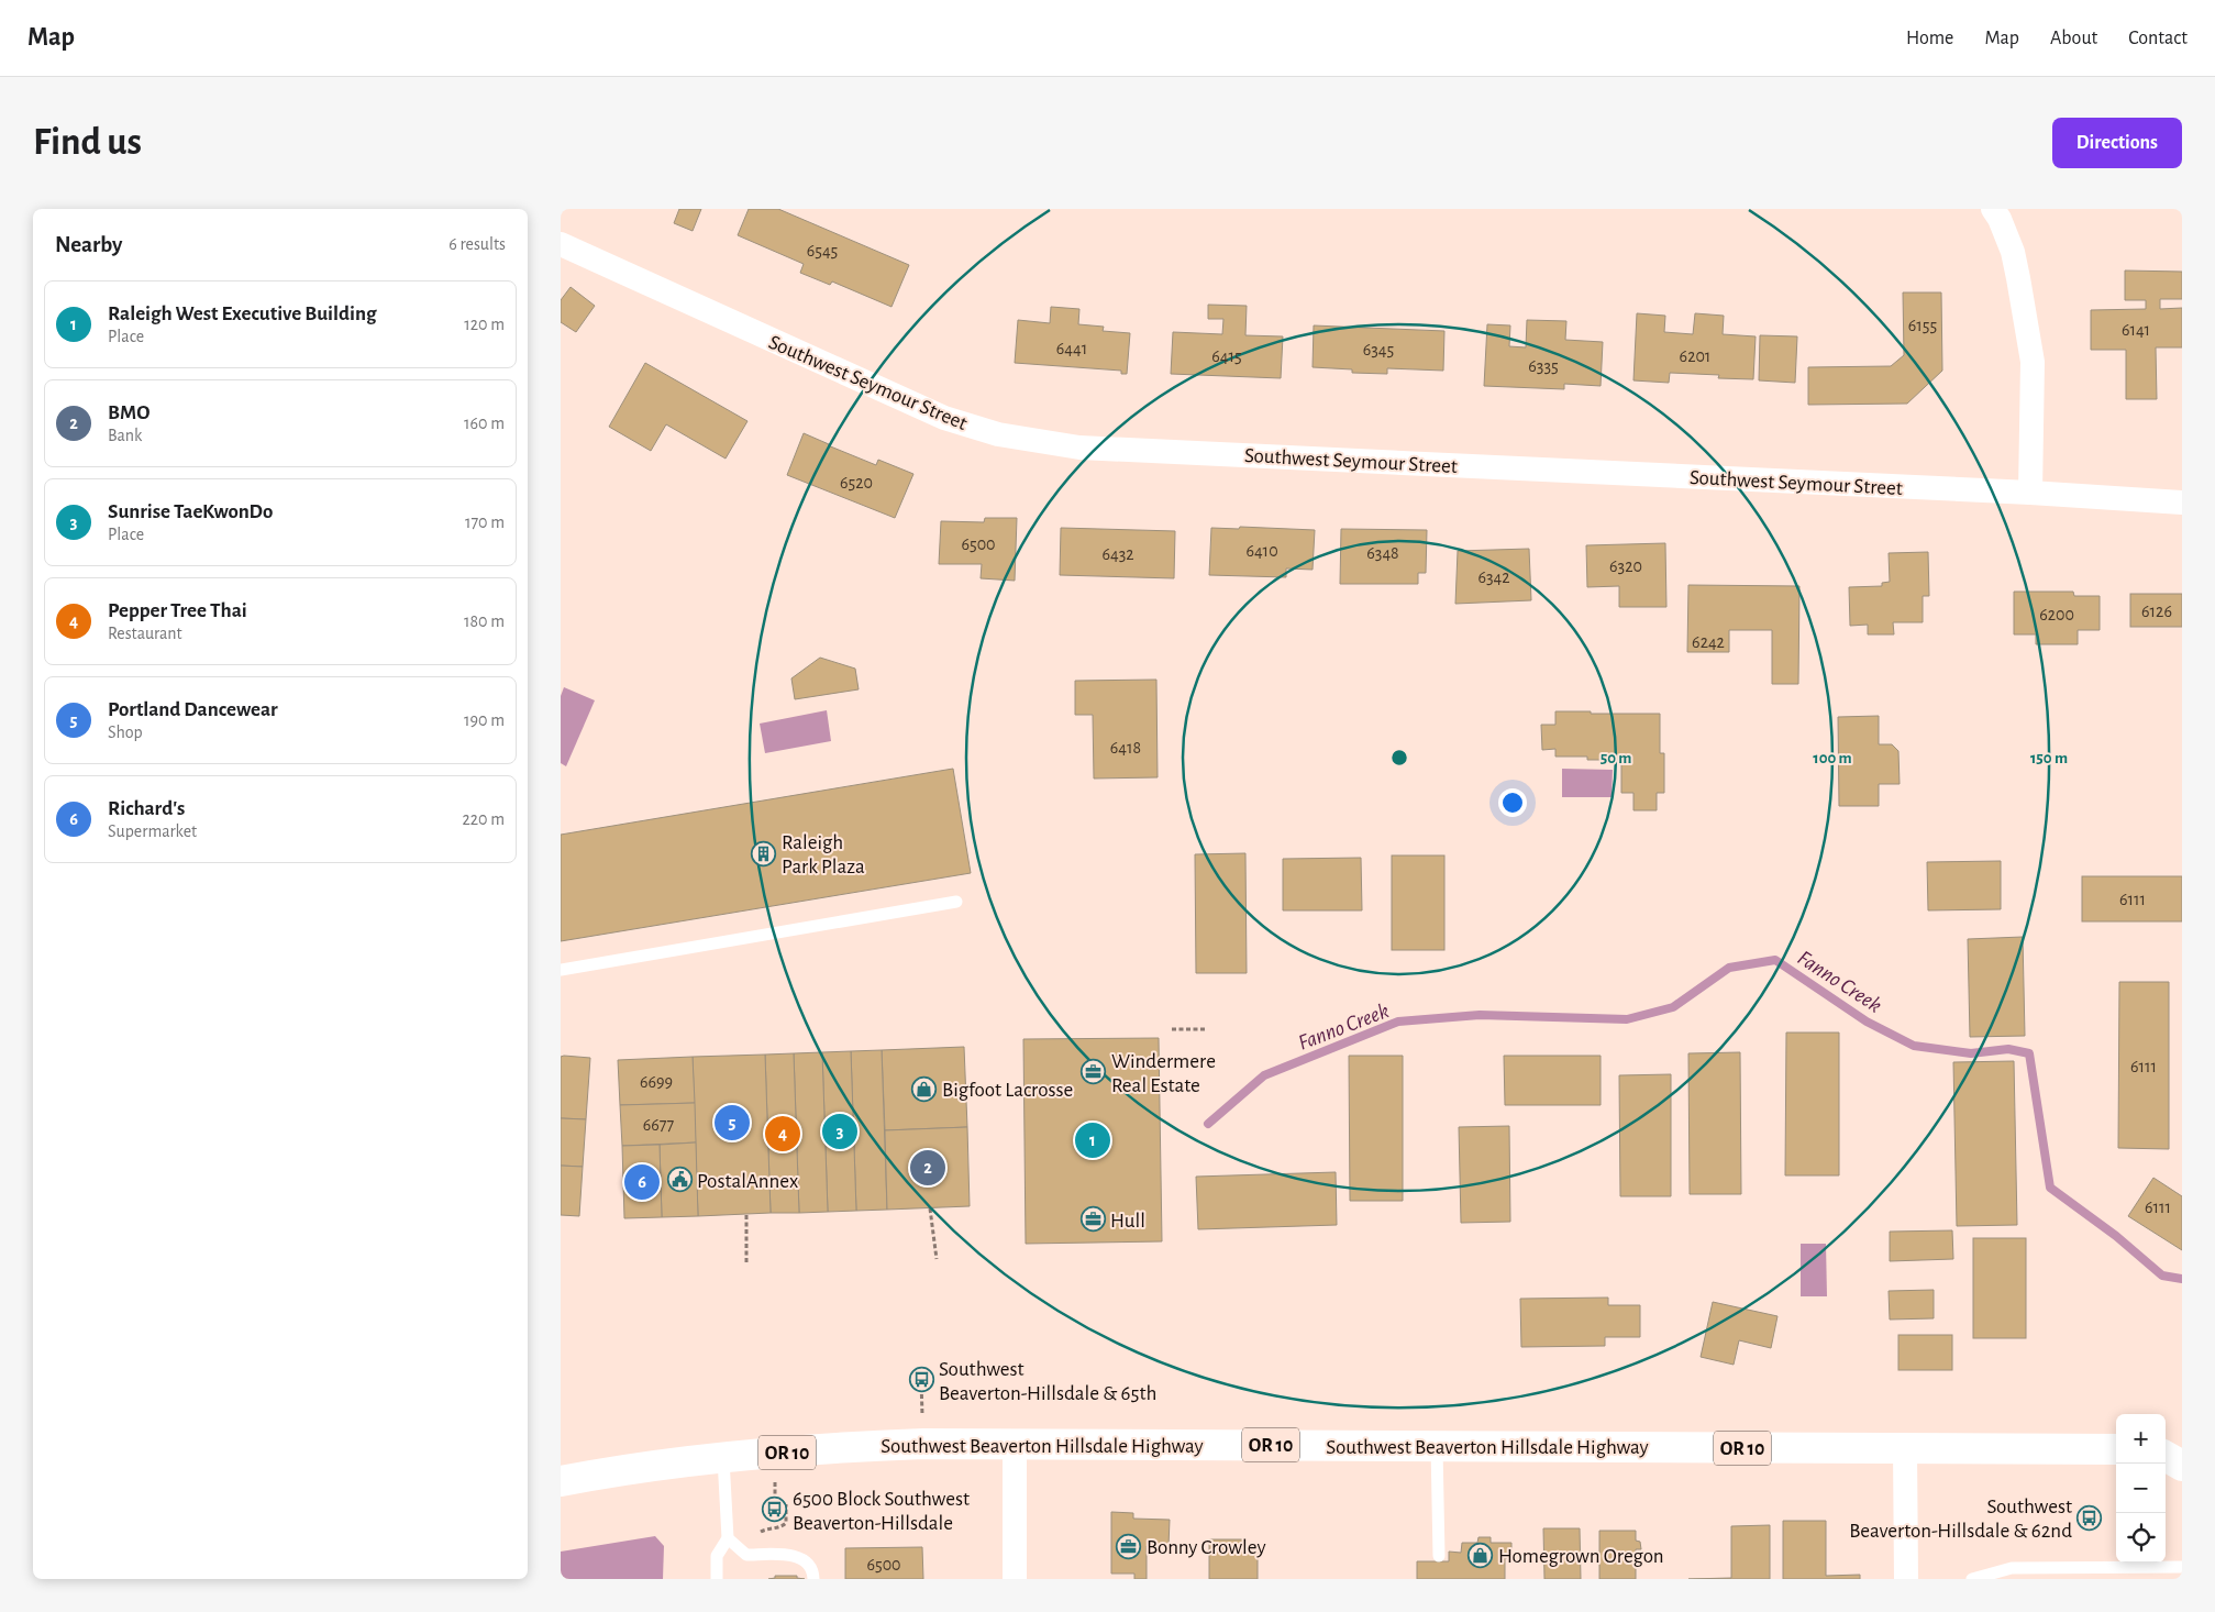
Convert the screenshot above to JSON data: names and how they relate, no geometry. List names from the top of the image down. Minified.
{"streets":{"main road":["Southwest Beaverton Hillsdale Highway","OR 10"],"street":["Southwest Seymour Street"]},"water":["Fanno Creek"],"places":{"building":["Raleigh Park Plaza"],"office":["Windermere Real Estate","Hull","Bonny Crowley"],"shop":["Bigfoot Lacrosse","Homegrown Oregon"],"public building":["PostalAnnex"],"bus stop":["Southwest Beaverton-Hillsdale & 65th","6500 Block Southwest Beaverton-Hillsdale","Southwest Beaverton-Hillsdale & 62nd"]},"house_numbers":["6545","6155","6141","6441","6345","6415","6201","6335","6520","6500","6410","6348","6432","6320","6342","6126","6200","6242","6418","6111","6111","6699","6677","6111","6500"],"page":{"header":"Map","nav":["Home","Map","About","Contact"],"buttons":"Directions","title":"Find us","heading":["Nearby","6 results"],"list":[{"mark":"1","name":"Raleigh West Executive Building","note":"Place","value":"120 m"},{"mark":"2","name":"BMO","note":"Bank","value":"160 m"},{"mark":"3","name":"Sunrise TaeKwonDo","note":"Place","value":"170 m"},{"mark":"4","name":"Pepper Tree Thai","note":"Restaurant","value":"180 m"},{"mark":"5","name":"Portland Dancewear","note":"Shop","value":"190 m"},{"mark":"6","name":"Richard's","note":"Supermarket","value":"220 m"}],"pins":["5","3","4","1","2","6"],"map_buttons":["+","−"]},"rings":["50 m","100 m","150 m"]}
